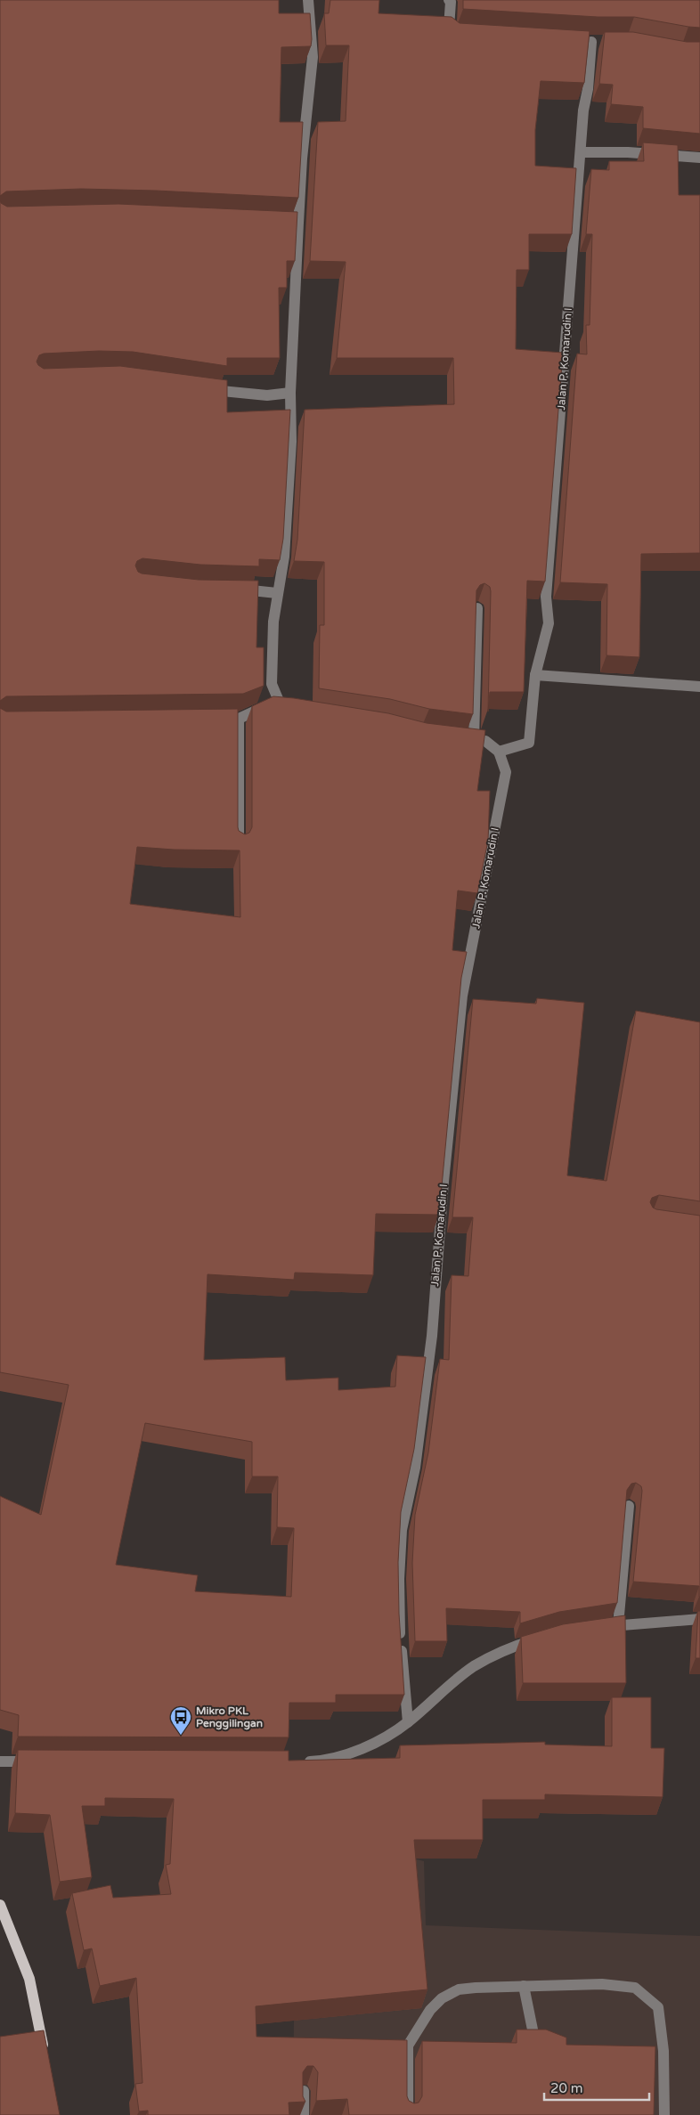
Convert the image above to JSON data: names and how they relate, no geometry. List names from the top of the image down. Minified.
{"streets":{"street":["Jalan P. Komarudin I"]},"places":{"bus stop":["Mikro PKL Penggilingan"]},"scale_bar":"20 m"}
